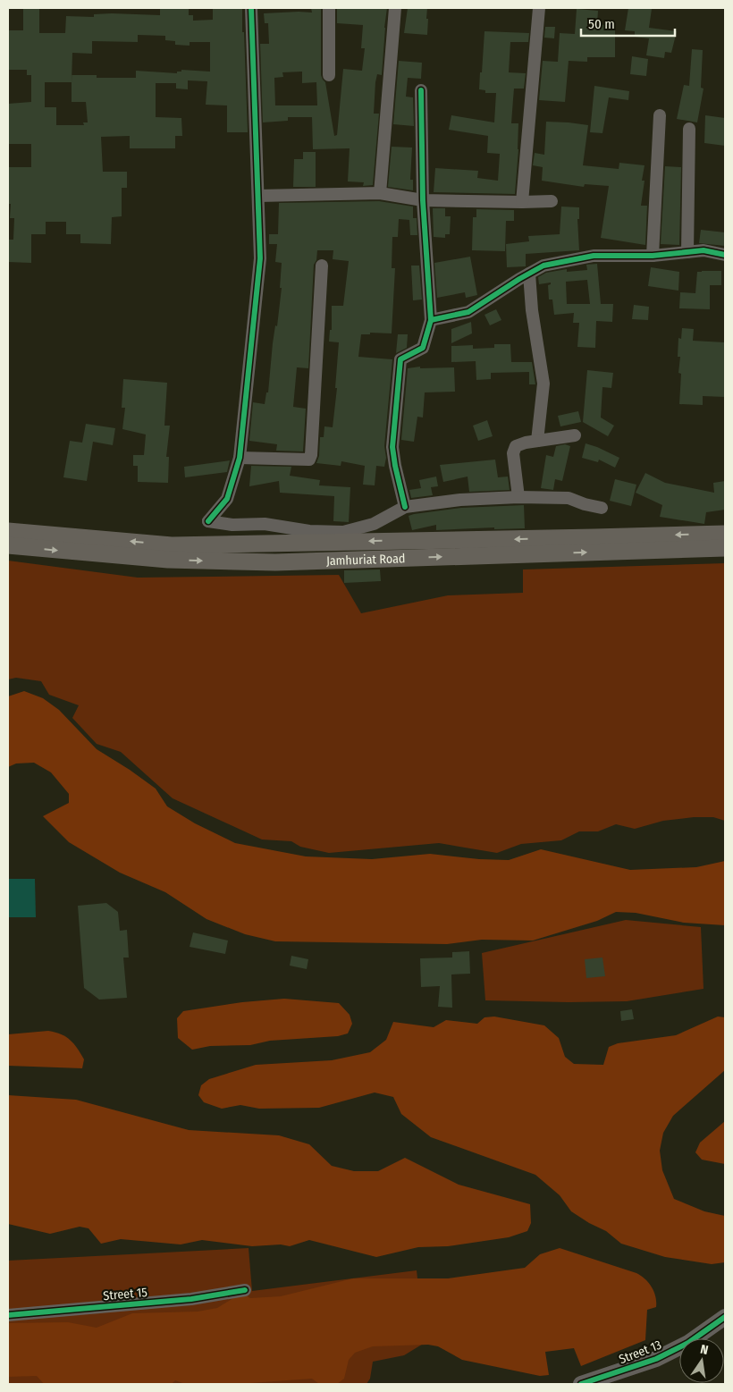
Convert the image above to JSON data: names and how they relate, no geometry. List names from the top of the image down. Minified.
{"streets":{"main road":["Jamhuriat Road"],"street":["Street 15","Street 13"]},"scale_bar":"50 m","north":"top"}
